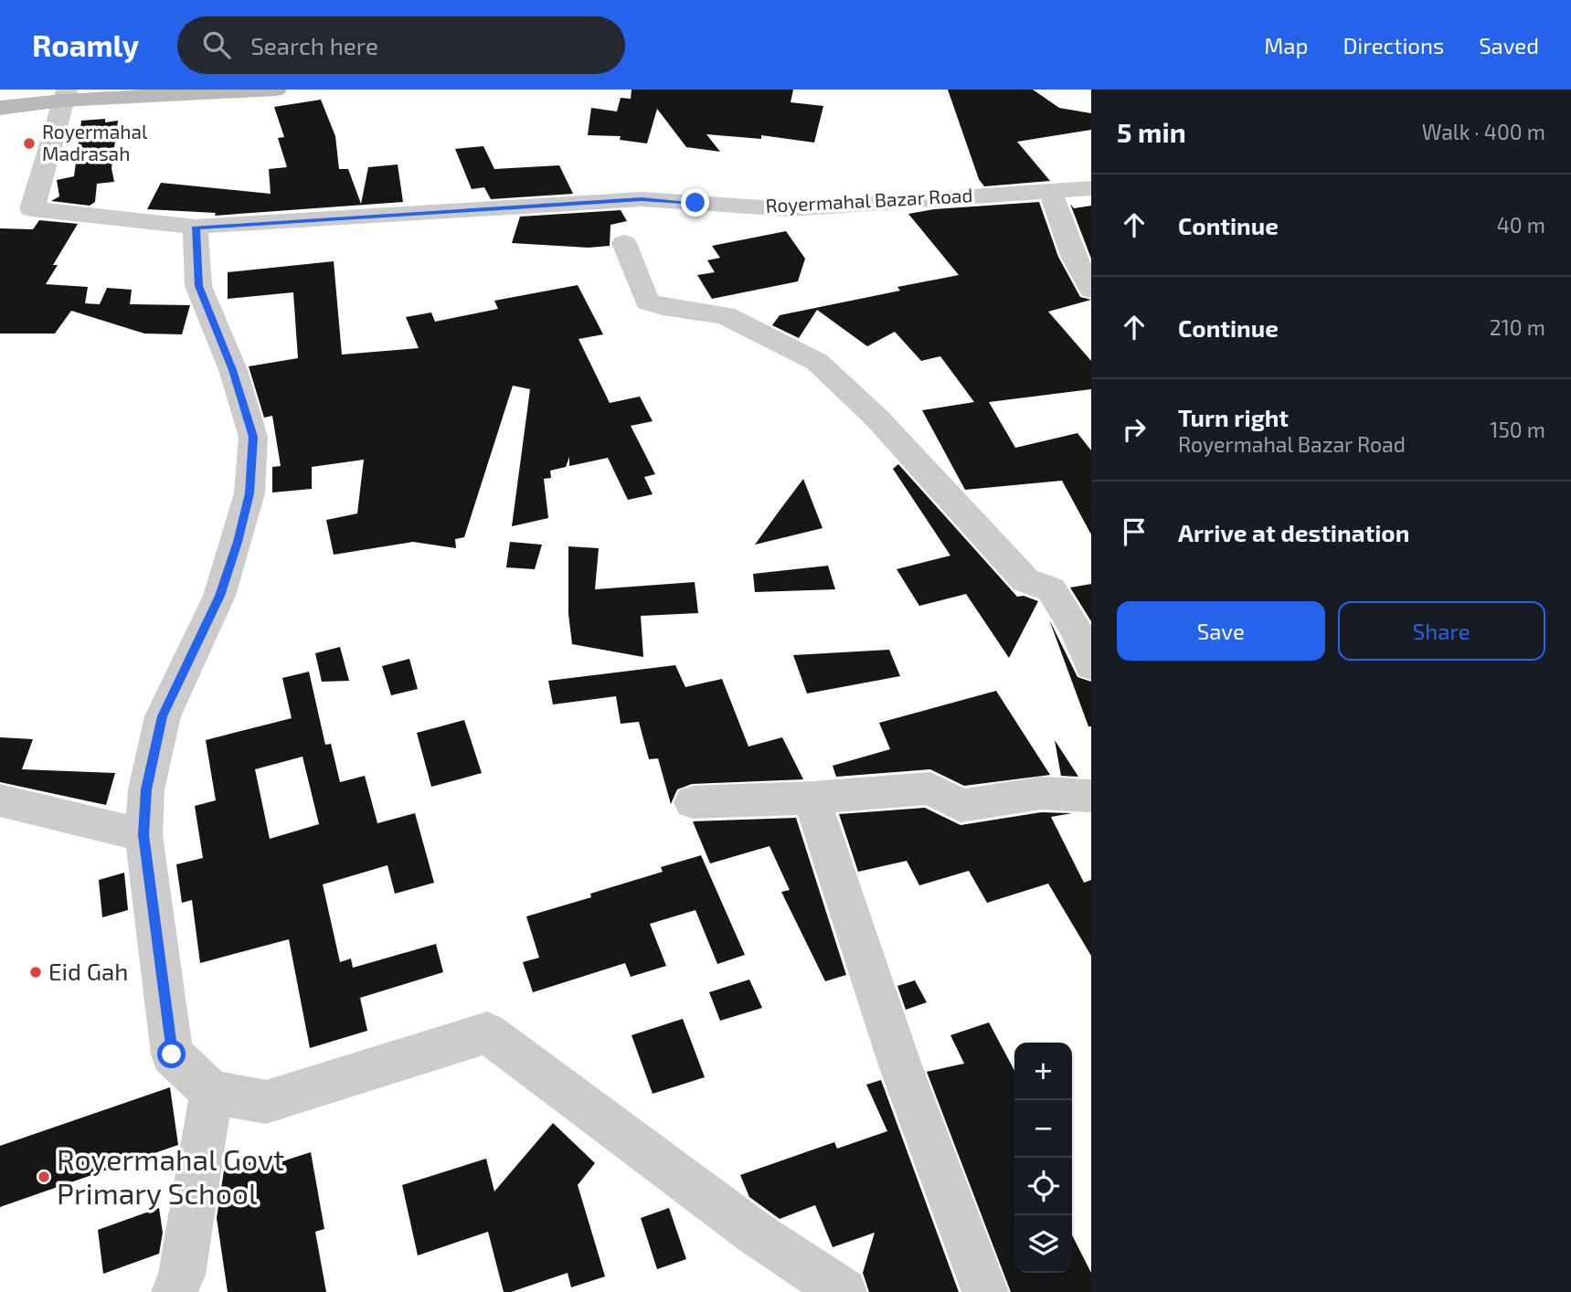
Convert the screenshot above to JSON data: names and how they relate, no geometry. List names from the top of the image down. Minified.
{"streets":{"street":["Royermahal Bazar Road"]},"places":["Royermahal Madrasah","Eid Gah","Royermahal Govt Primary School"],"page":{"header":"Roamly","search":"Search here","nav":["Map","Directions","Saved"],"heading":["5 min","Walk · 400 m"],"list":[["Continue","40 m"],["Continue","210 m"],["Turn right","Royermahal Bazar Road","150 m"],"Arrive at destination"],"buttons":["Save","Share"],"map_buttons":["+","−"]}}
